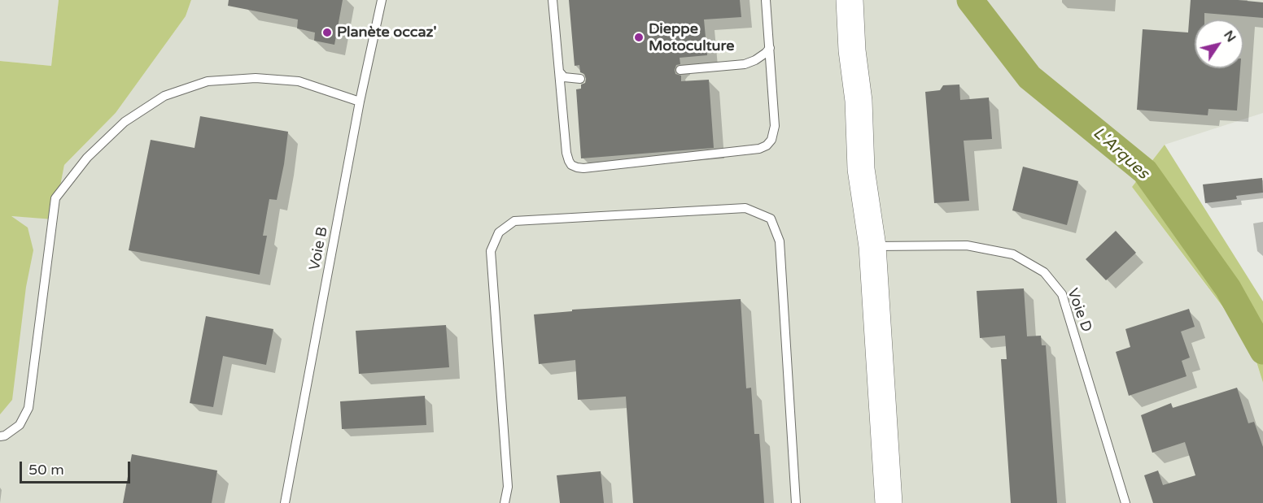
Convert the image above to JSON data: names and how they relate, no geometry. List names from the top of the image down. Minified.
{"streets":{"lane":["Voie B","Voie D"]},"water":["L'Arques"],"places":["Planète occaz'","Dieppe Motoculture"],"scale_bar":"50 m","north":"top right"}
